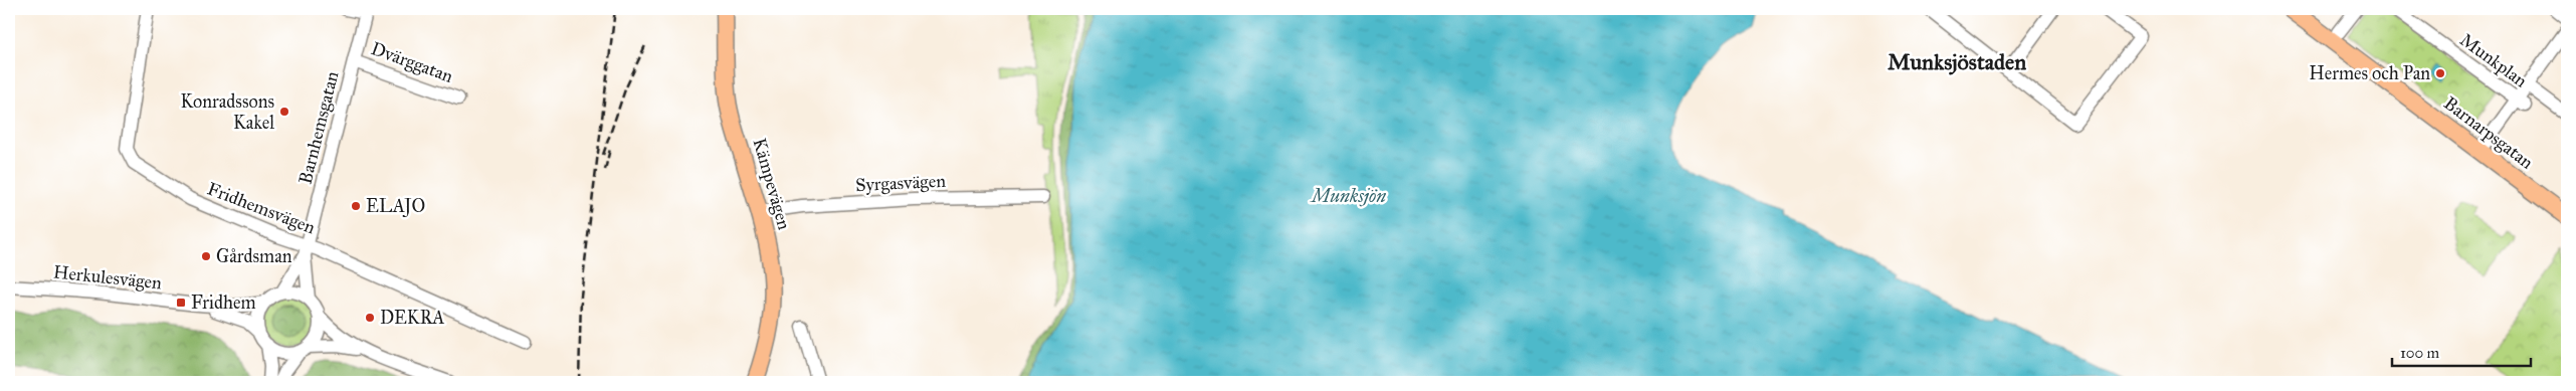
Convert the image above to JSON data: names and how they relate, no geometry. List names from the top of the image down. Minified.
{"streets":{"main road":["Barnarpsgatan","Kämpevägen"],"street":["Munkplan","Dvärggatan","Barnhemsgatan","Syrgasvägen","Fridhemsvägen","Herkulesvägen"]},"crossings":[["Dvärggatan","Barnhemsgatan"],["Barnhemsgatan","Fridhemsvägen"],["Barnhemsgatan","Herkulesvägen"],["Syrgasvägen","Kämpevägen"]],"districts":["Munksjöstaden"],"water":["Munksjön"],"places":{"other":["Hermes och Pan","Konradssons Kakel","ELAJO","Gårdsman","DEKRA"],"transit":["Fridhem"]},"scale_bar":"100 m"}
